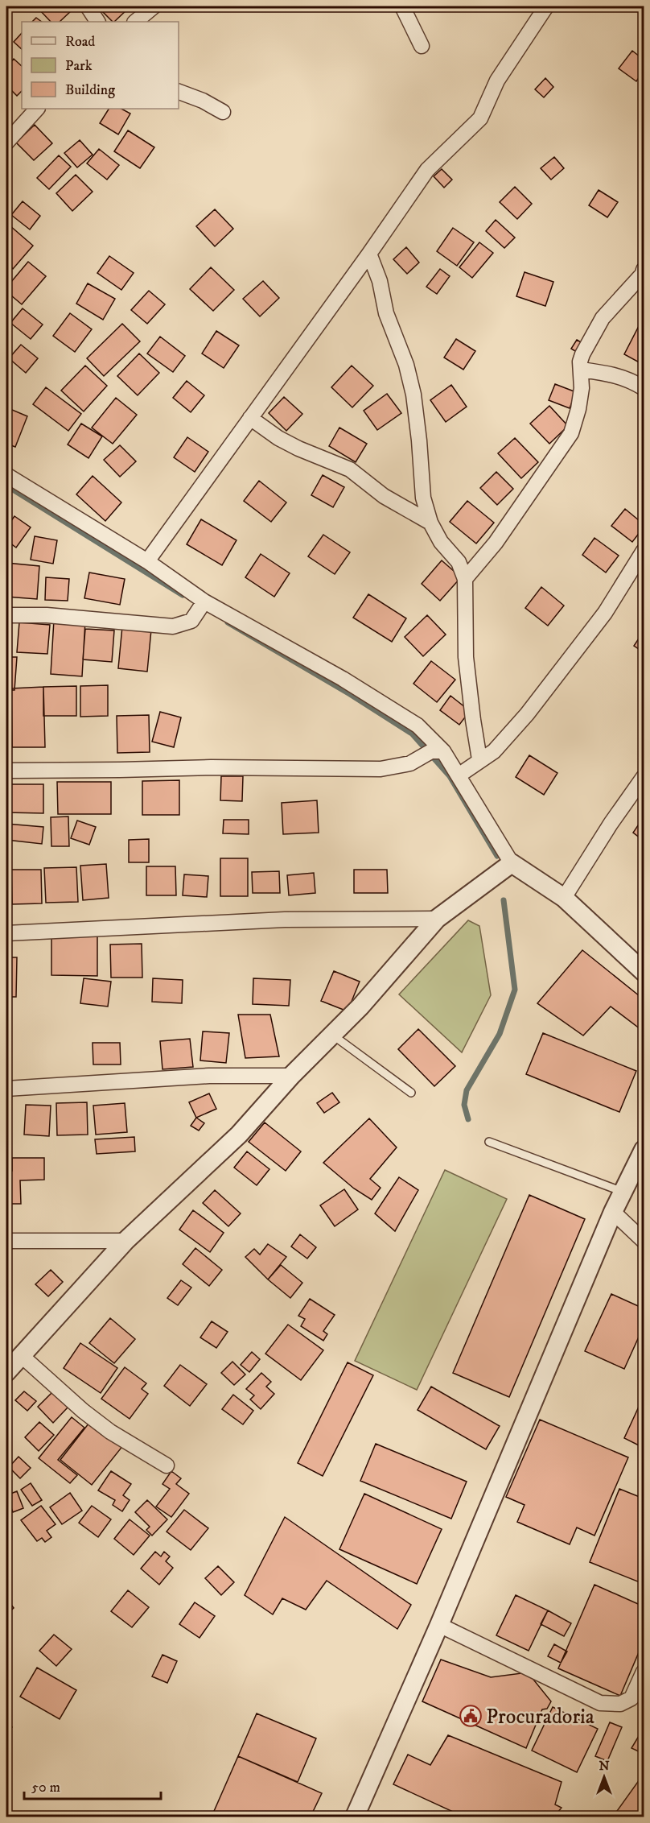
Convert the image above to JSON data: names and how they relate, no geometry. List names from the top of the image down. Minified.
{"places":{"public building":["Procuradoria"]},"legend":["Road","Park","Building"],"scale_bar":"50 m","north":"top"}
